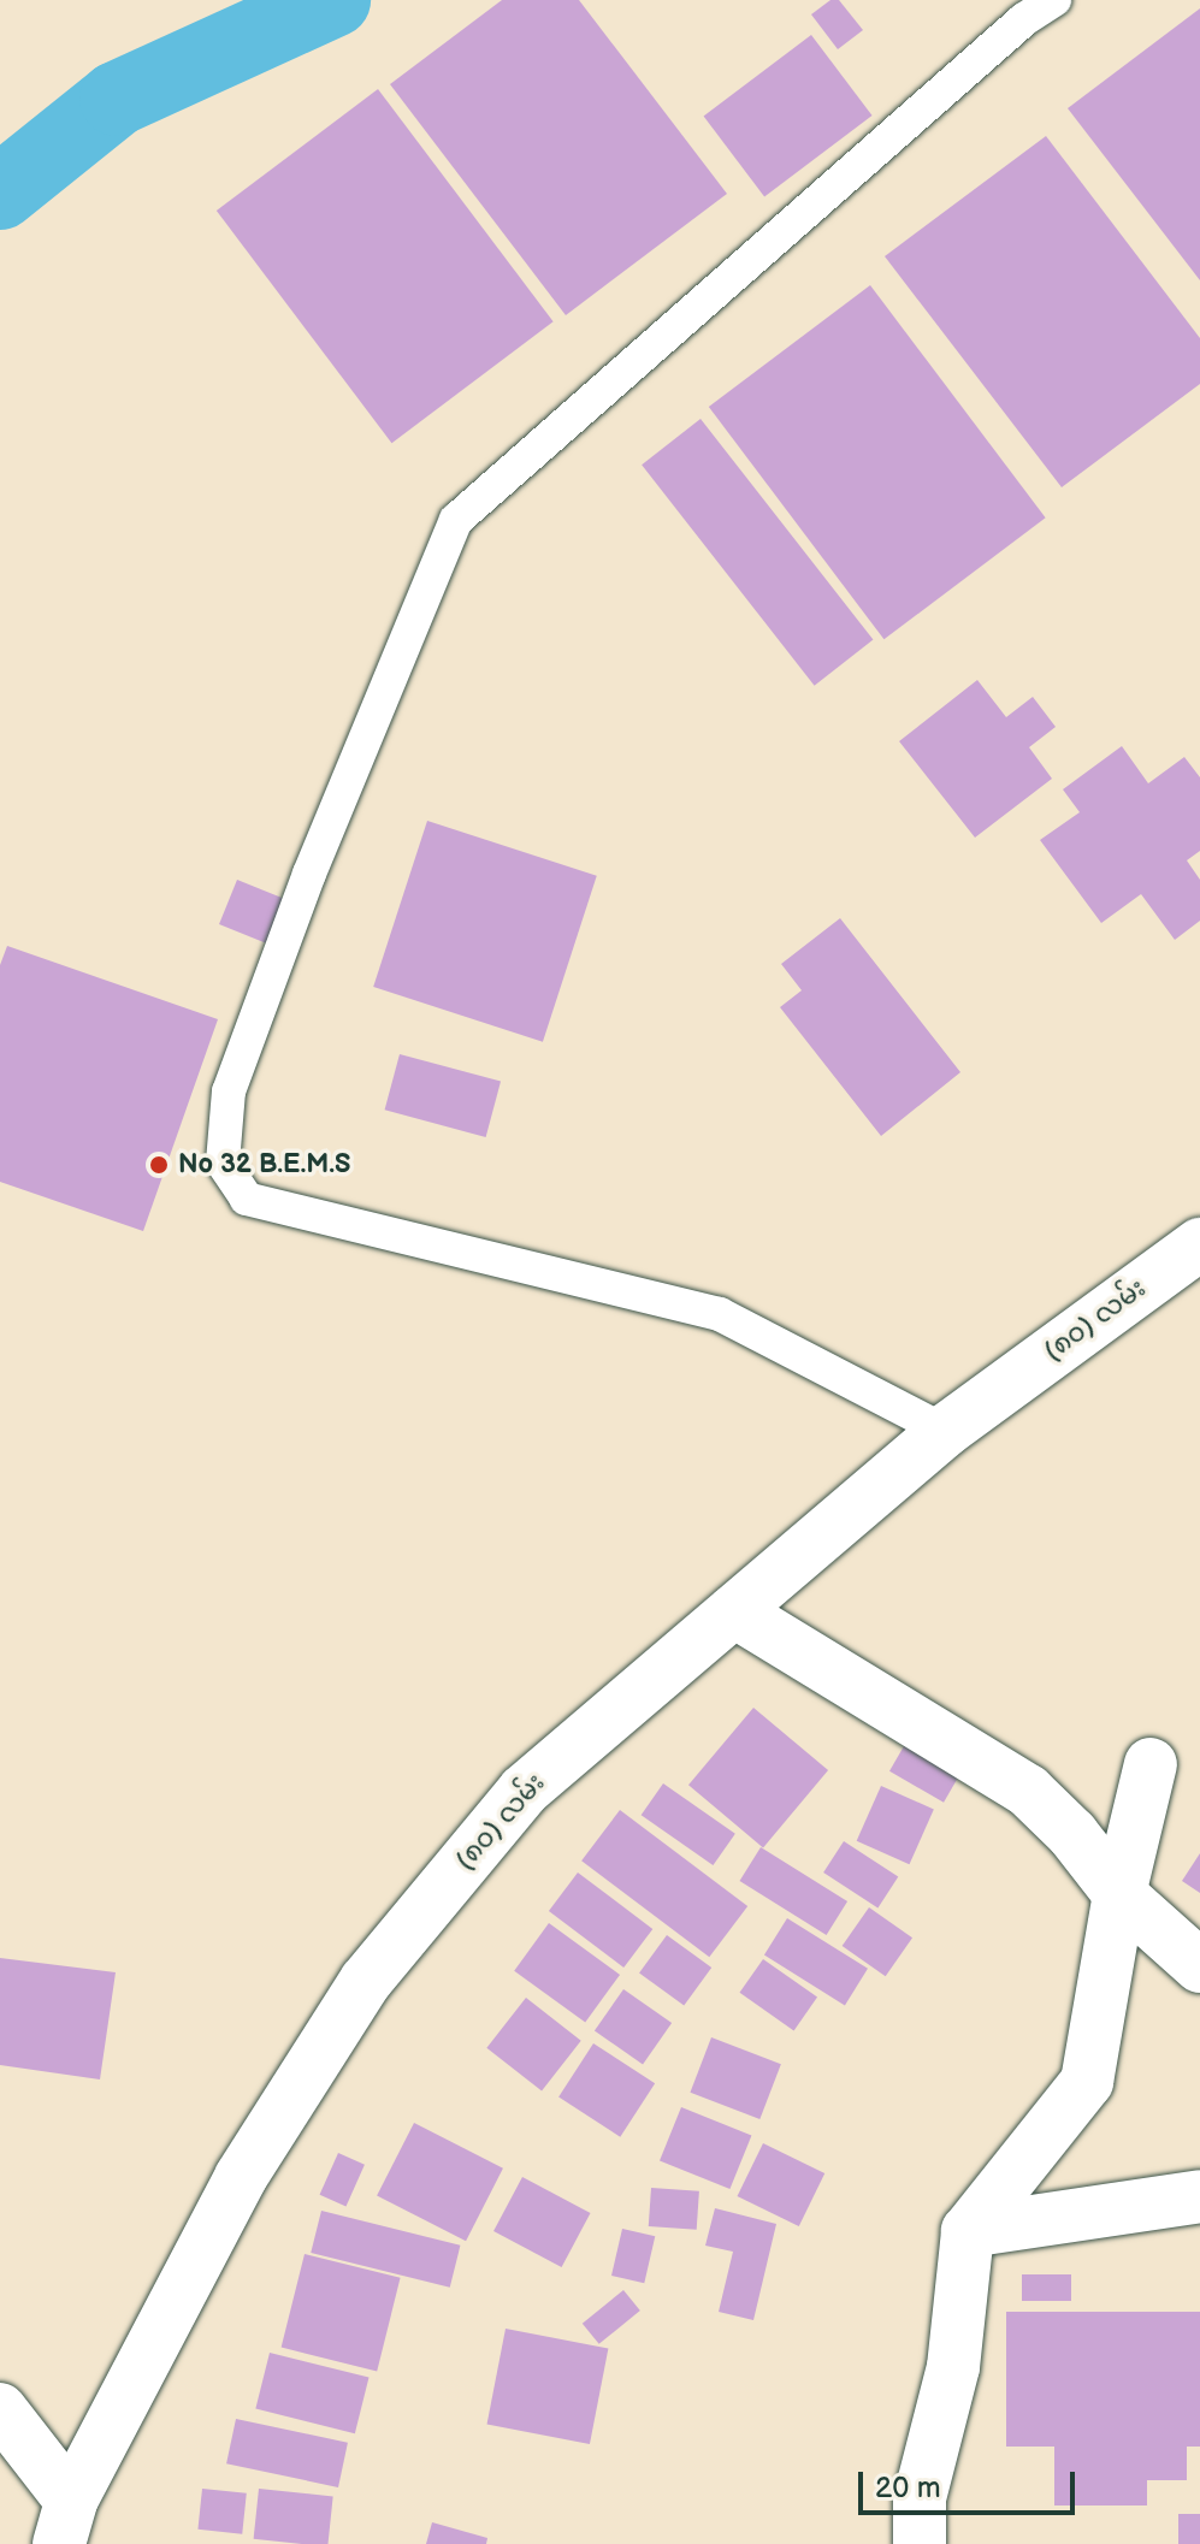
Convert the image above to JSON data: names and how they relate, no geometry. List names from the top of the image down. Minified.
{"streets":{"street":["(၈၀) လမ်း"]},"places":["No 32 B.E.M.S"],"scale_bar":"20 m"}
